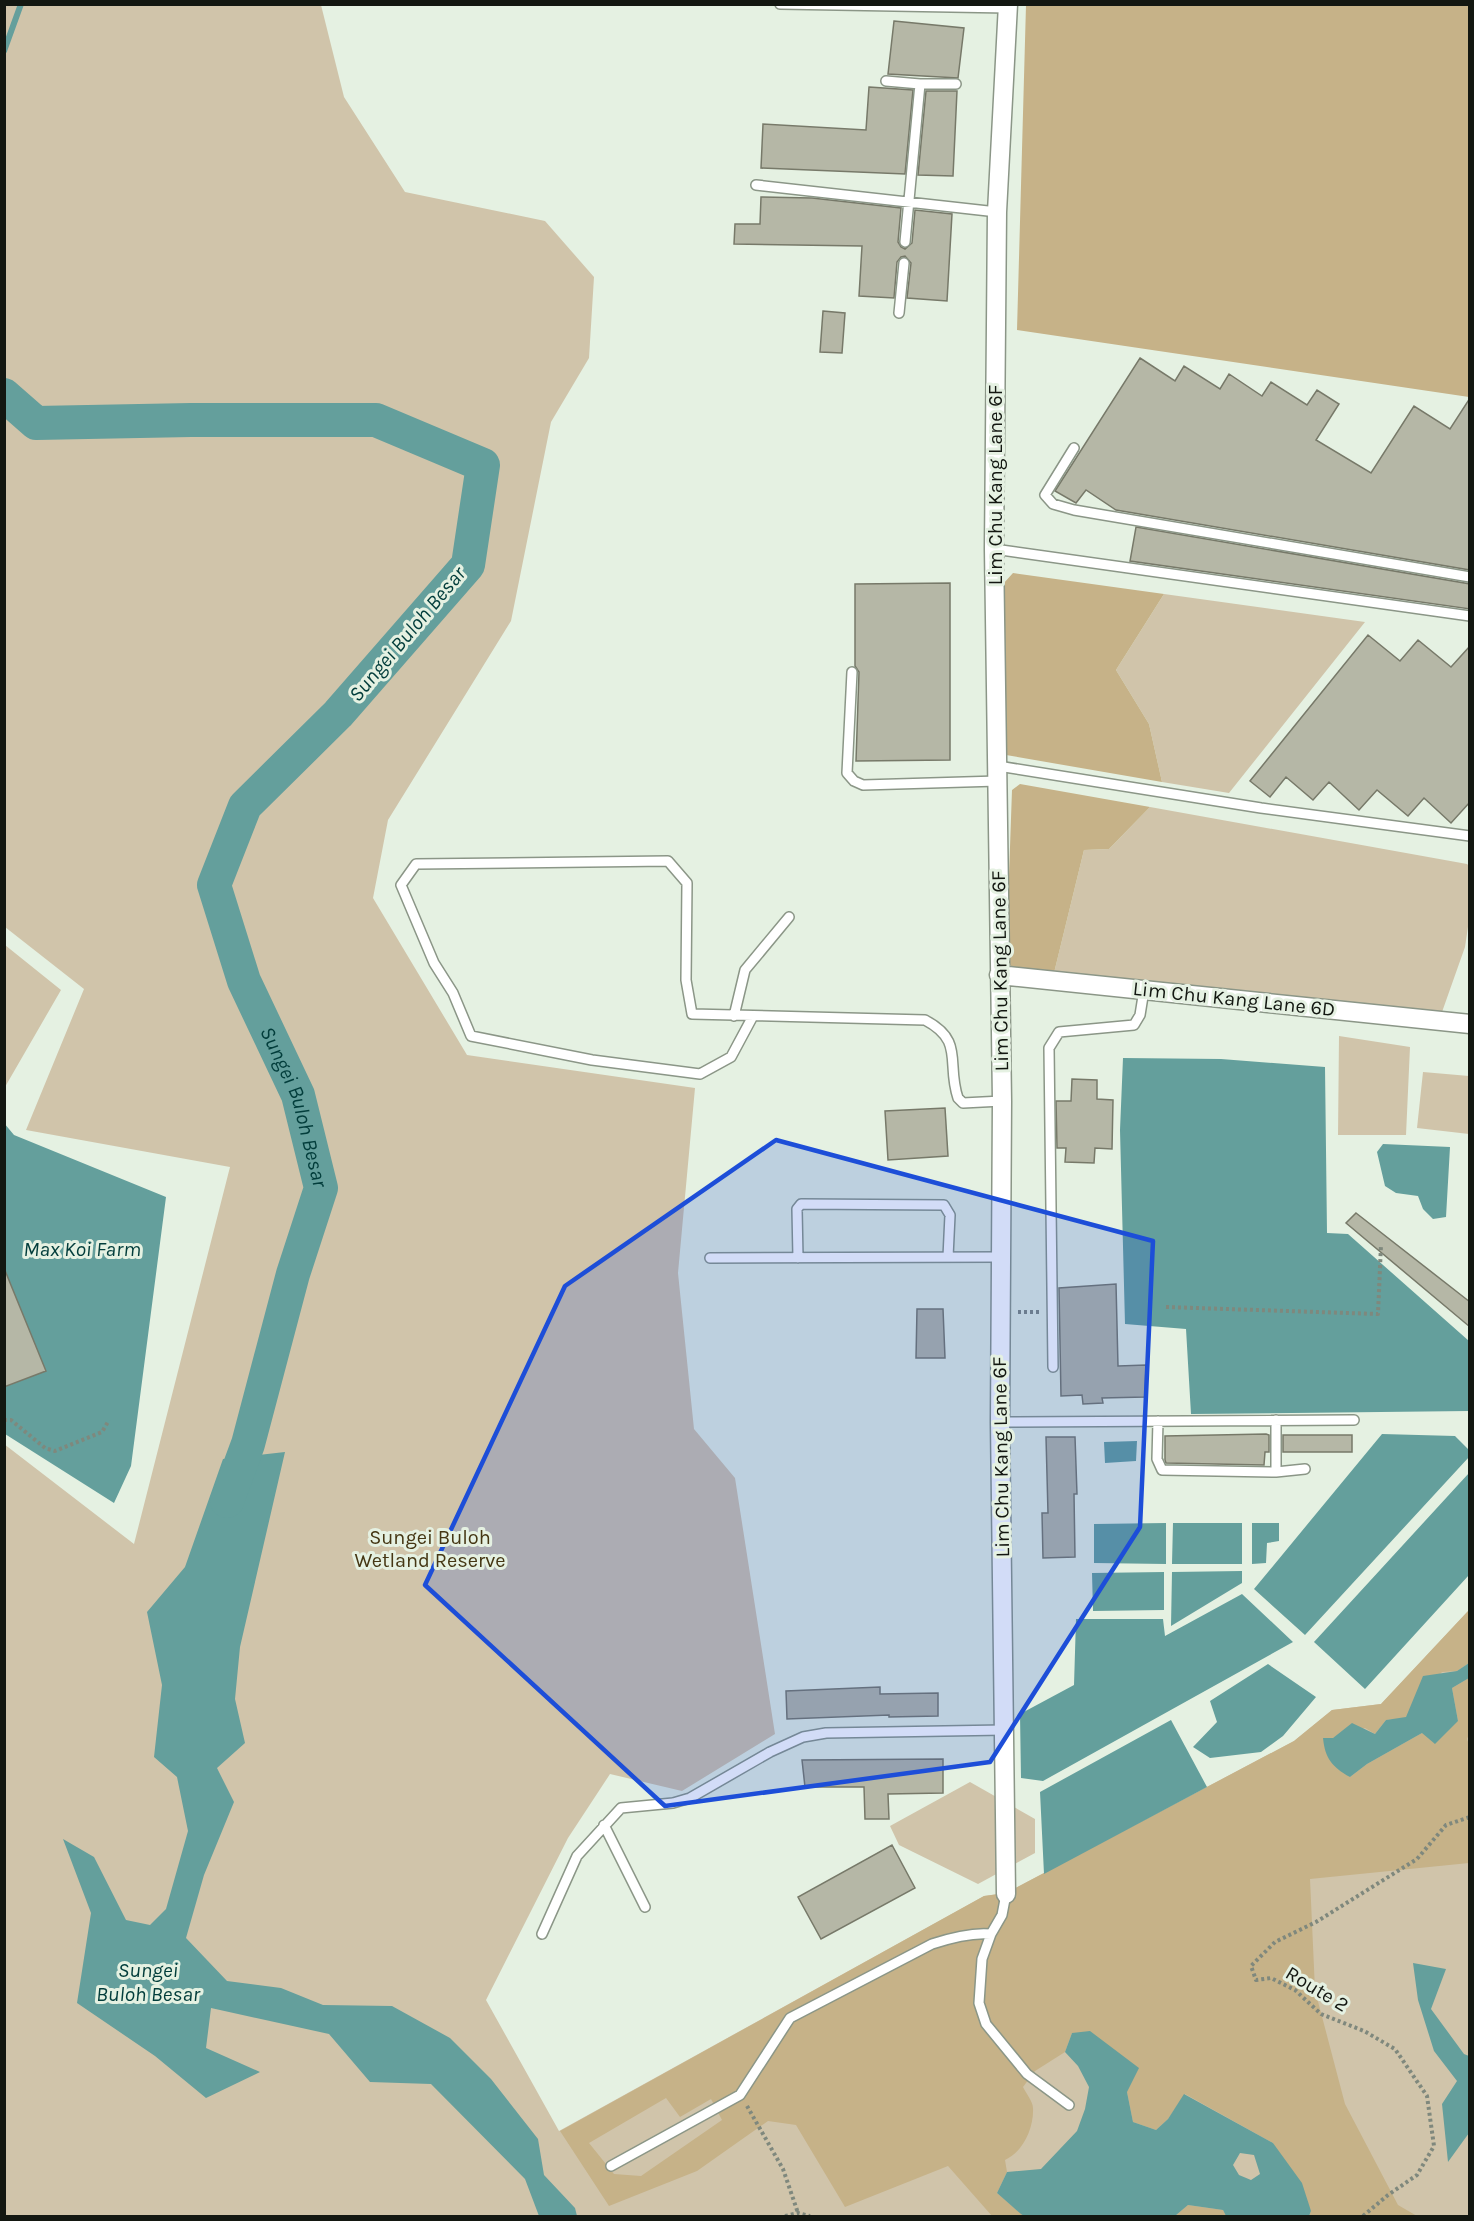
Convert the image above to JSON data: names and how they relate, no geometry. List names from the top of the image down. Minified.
{"streets":{"street":["Lim Chu Kang Lane 6F","Lim Chu Kang Lane 6D"],"path":["Route 2"]},"crossings":[["Lim Chu Kang Lane 6F","Lim Chu Kang Lane 6D"]],"water":["Sungei Buloh Besar","Max Koi Farm"],"parks":["Sungei Buloh Wetland Reserve"]}
